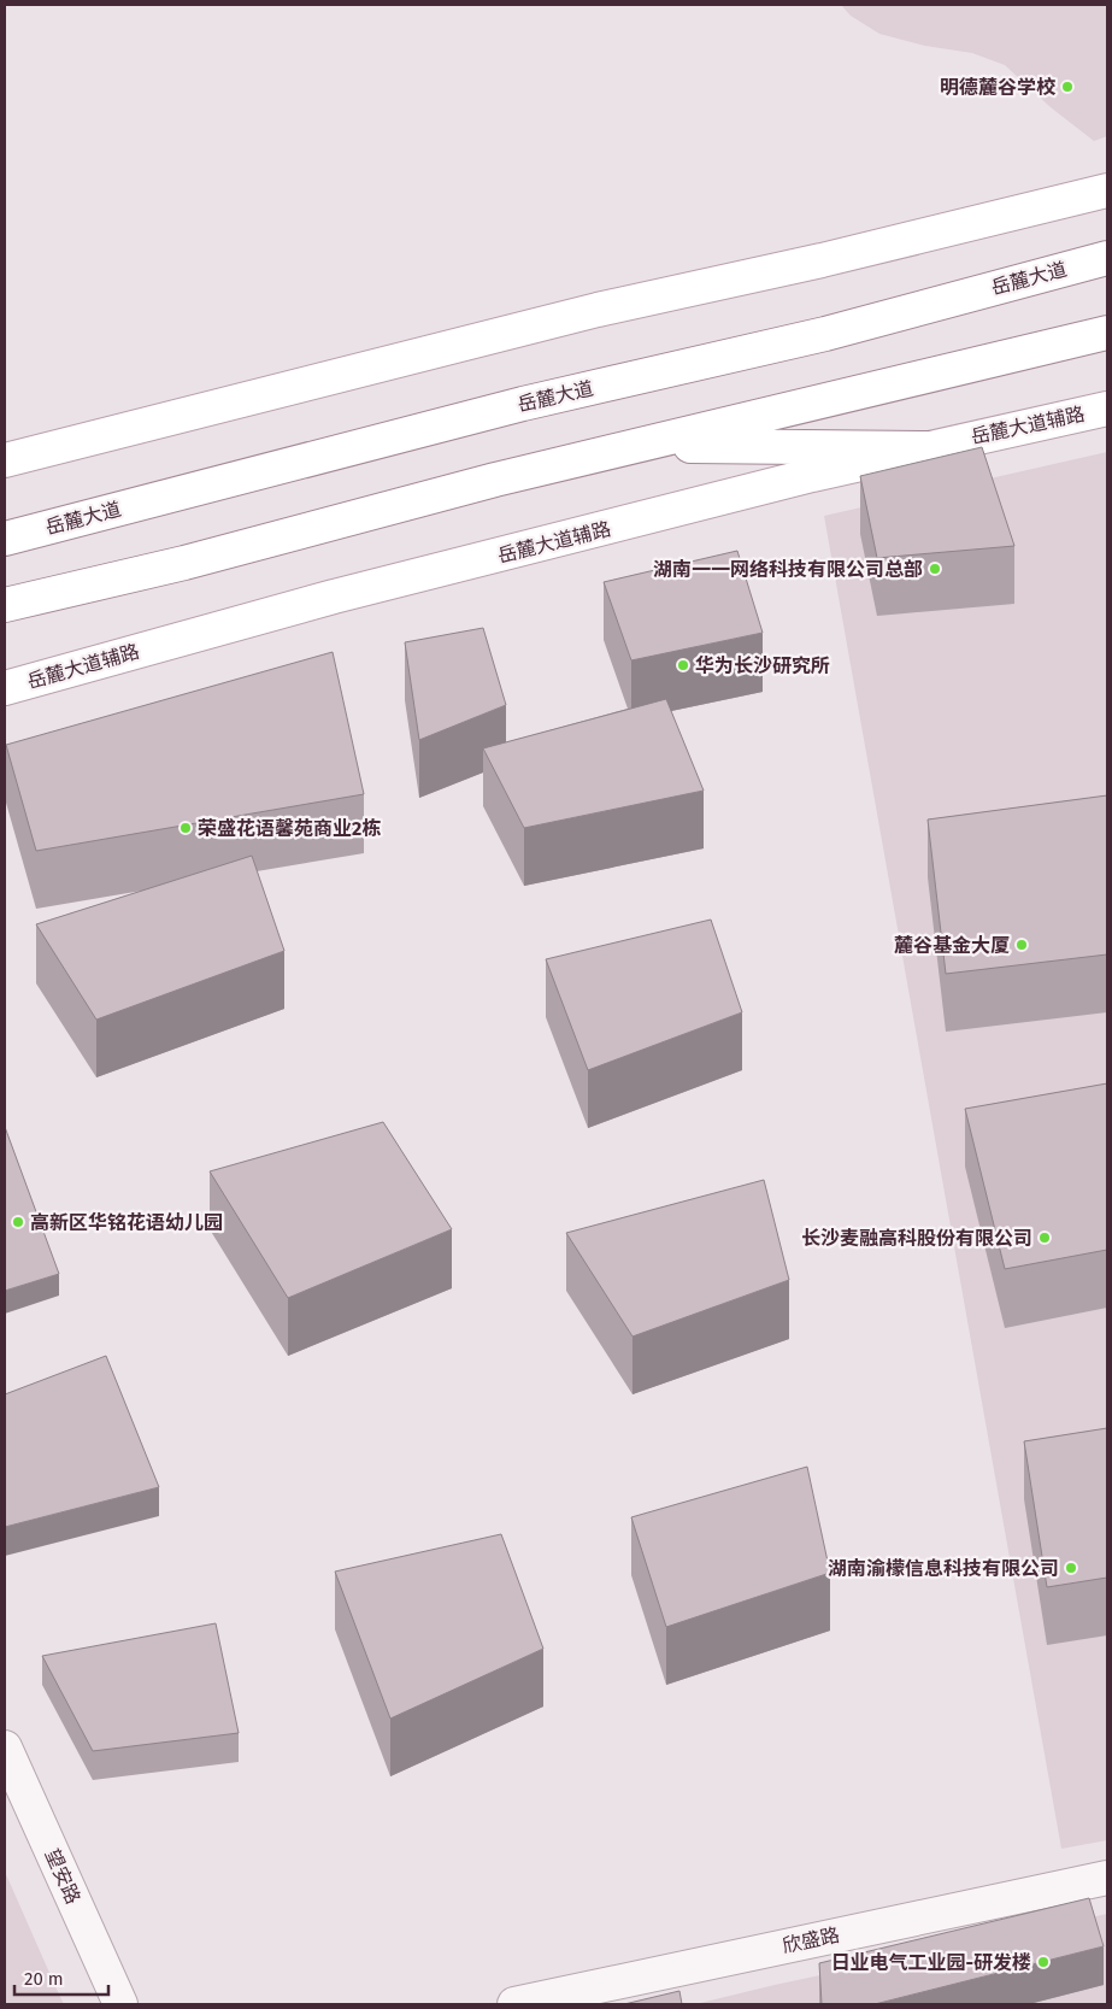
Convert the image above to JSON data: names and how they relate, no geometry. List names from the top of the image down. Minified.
{"streets":{"main road":["岳麓大道","岳麓大道辅路"],"street":["望安路","欣盛路"]},"places":["明德麓谷学校","湖南一一网络科技有限公司总部","华为长沙研究所","荣盛花语馨苑商业2栋","麓谷基金大厦","高新区华铭花语幼儿园","长沙麦融高科股份有限公司","湖南渝檬信息科技有限公司","日业电气工业园-研发楼"],"scale_bar":"20 m"}
